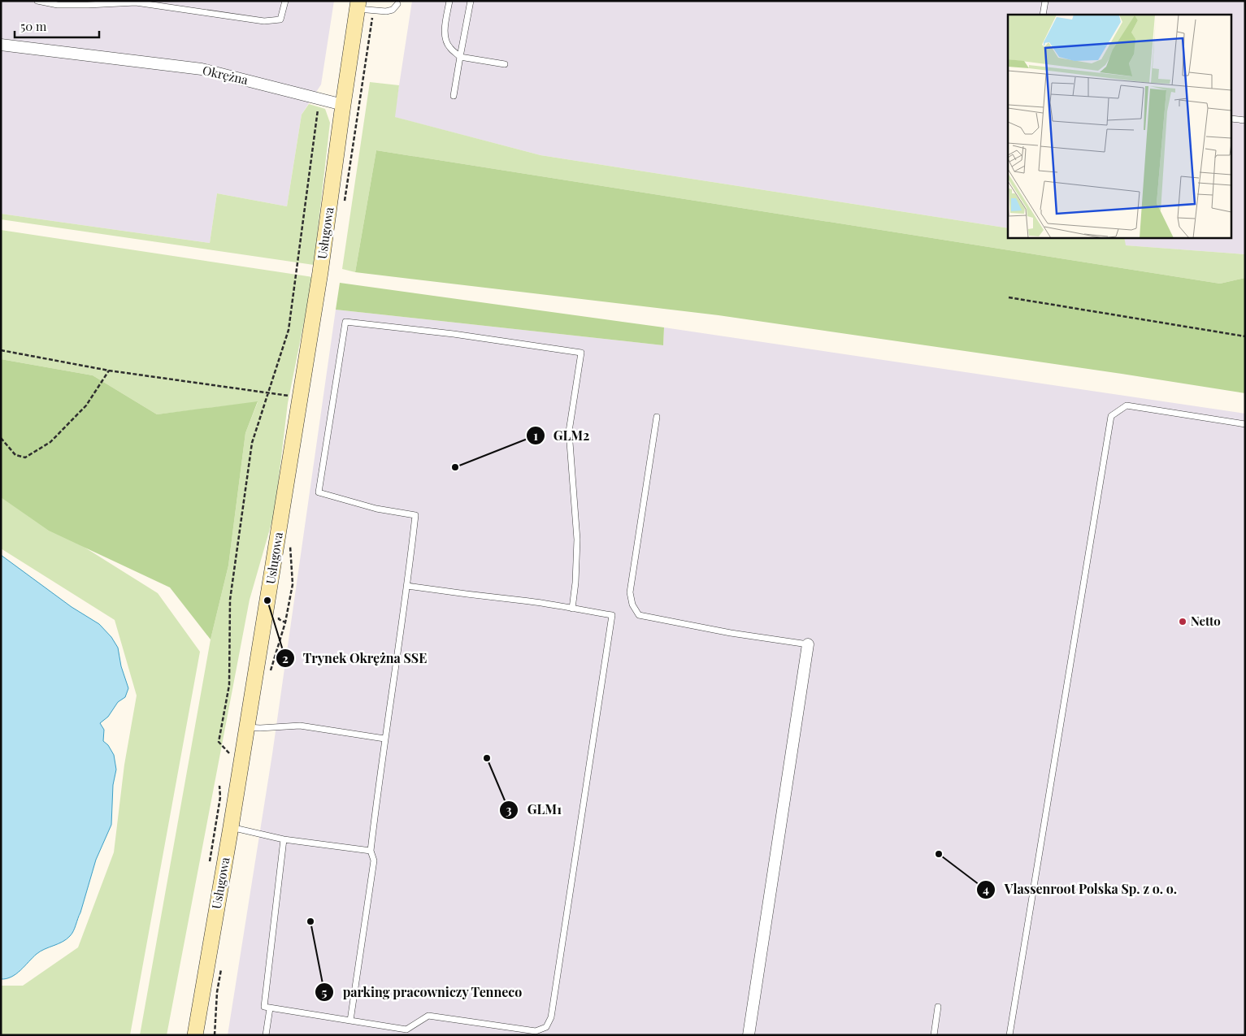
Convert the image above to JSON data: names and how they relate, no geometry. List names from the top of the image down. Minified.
{"streets":{"street":["Okrężna","Usługowa"]},"crossings":[["Okrężna","Usługowa"]],"places":["GLM2","Trynek Okrężna SSE","Netto","GLM1","Vlassenroot Polska Sp. z o. o.","parking pracowniczy Tenneco"],"scale_bar":"50 m"}
